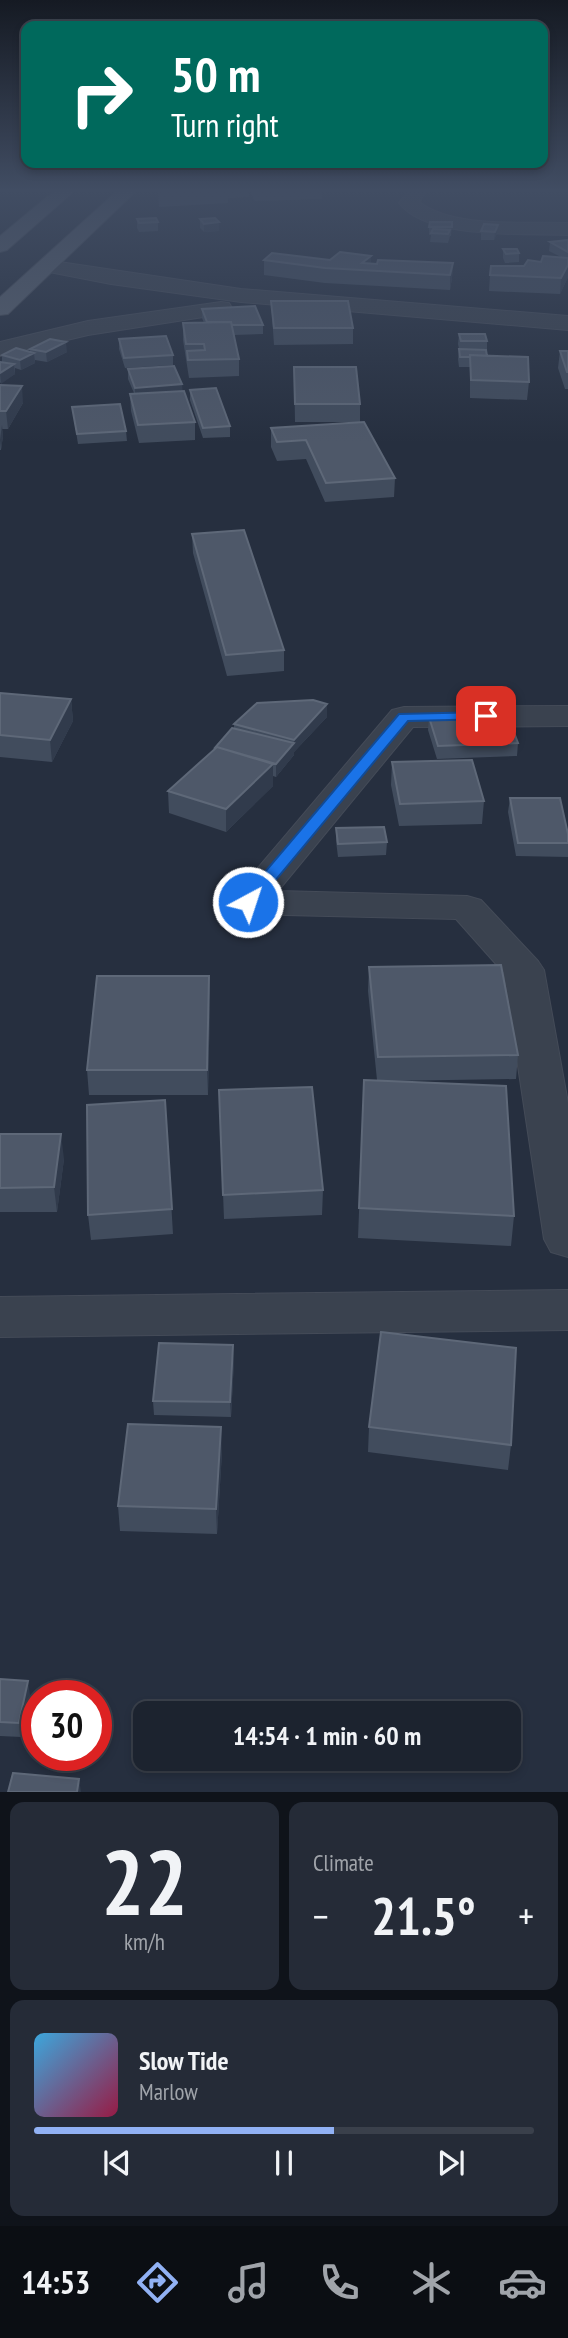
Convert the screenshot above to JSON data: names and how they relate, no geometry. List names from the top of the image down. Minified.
{"page":{"turn":["50 m","Turn right"],"limit":"30","trip":"14:54 · 1 min · 60 m","tile":[["22","km/h"],"Climate"],"heat":["−","21.5°","+"],"song":["Slow Tide","Marlow"],"tabs":"14:53"}}
